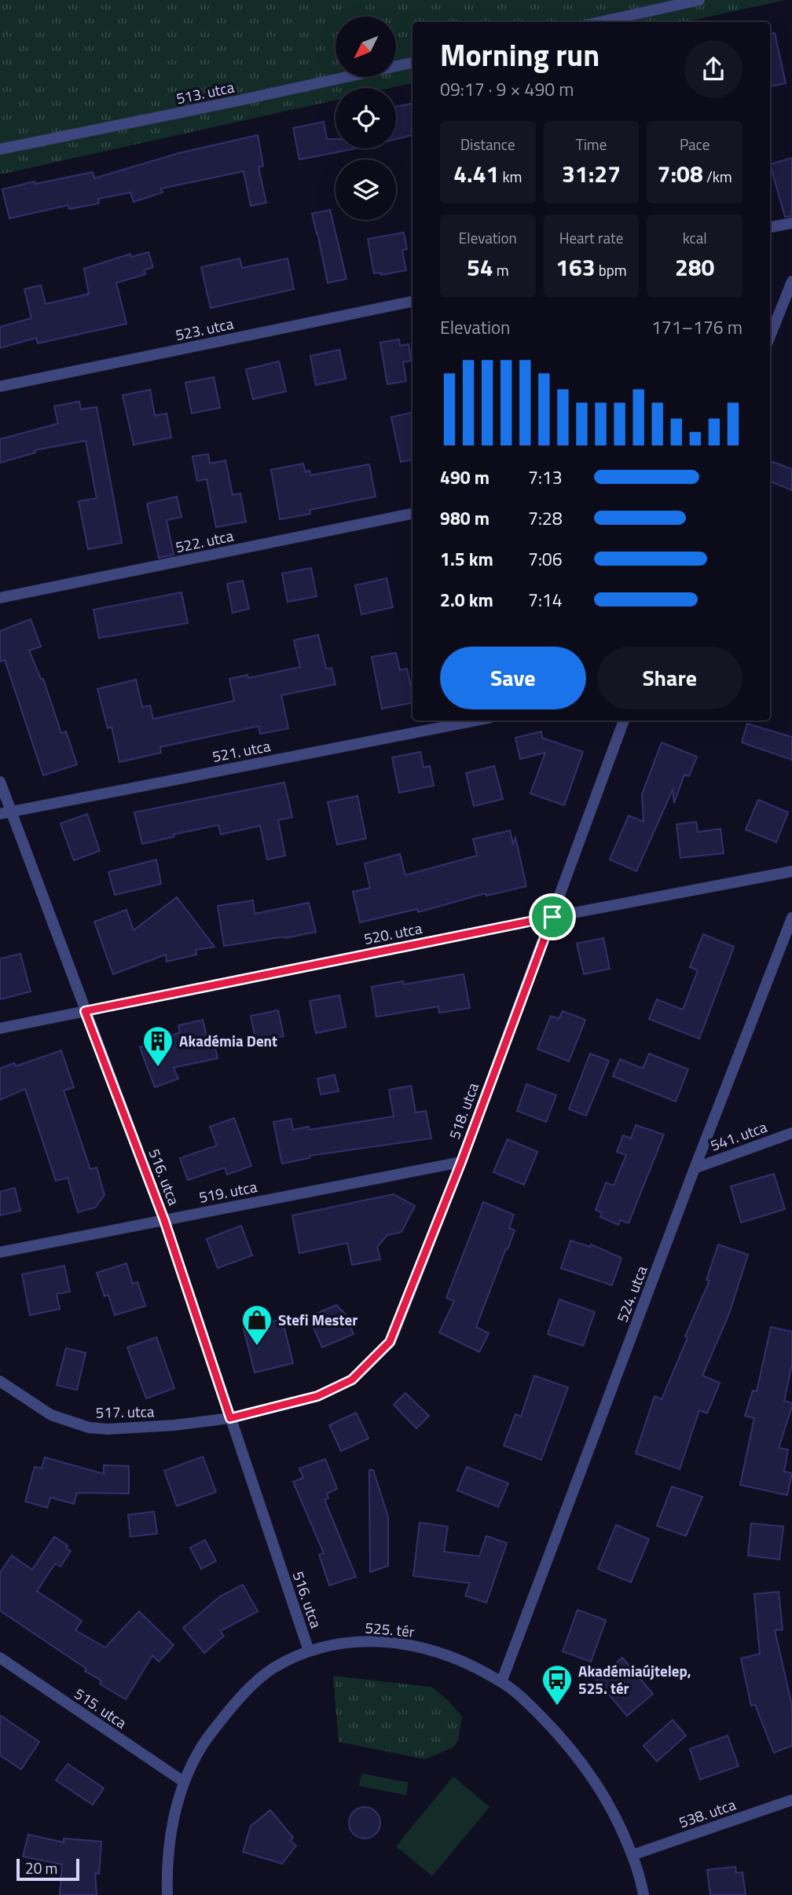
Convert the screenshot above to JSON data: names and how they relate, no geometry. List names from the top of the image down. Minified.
{"streets":{"street":["513. utca","523. utca","522. utca","521. utca","520. utca","518. utca","541. utca","516. utca","519. utca","524. utca","517. utca","525. tér","515. utca","538. utca"]},"crossings":[["521. utca","516. utca"],["520. utca","518. utca"],["520. utca","516. utca"],["518. utca","516. utca"],["518. utca","519. utca"],["518. utca","517. utca"],["541. utca","524. utca"],["516. utca","519. utca"],["516. utca","517. utca"],["516. utca","525. tér"],["524. utca","525. tér"],["525. tér","515. utca"],["525. tér","538. utca"]],"places":{"building":["Akadémia Dent"],"shop":["Stefi Mester"],"bus stop":["Akadémiaújtelep, 525. tér"]},"scale_bar":"20 m","north":"bottom left","page":{"heading":["Morning run","09:17 · 9 × 490 m"],"stats":[["Distance","4.41 km"],["Time","31:27"],["Pace","7:08 /km"],["Elevation","54 m"],["Heart rate","163 bpm"],["kcal","280"]],"chart":["Elevation","171–176 m"],"list":[{"name":"490 m","note":"7:13"},{"name":"980 m","note":"7:28"},{"name":"1.5 km","note":"7:06"},{"name":"2.0 km","note":"7:14"}],"buttons":["Save","Share"],"scale":"20 m"}}
